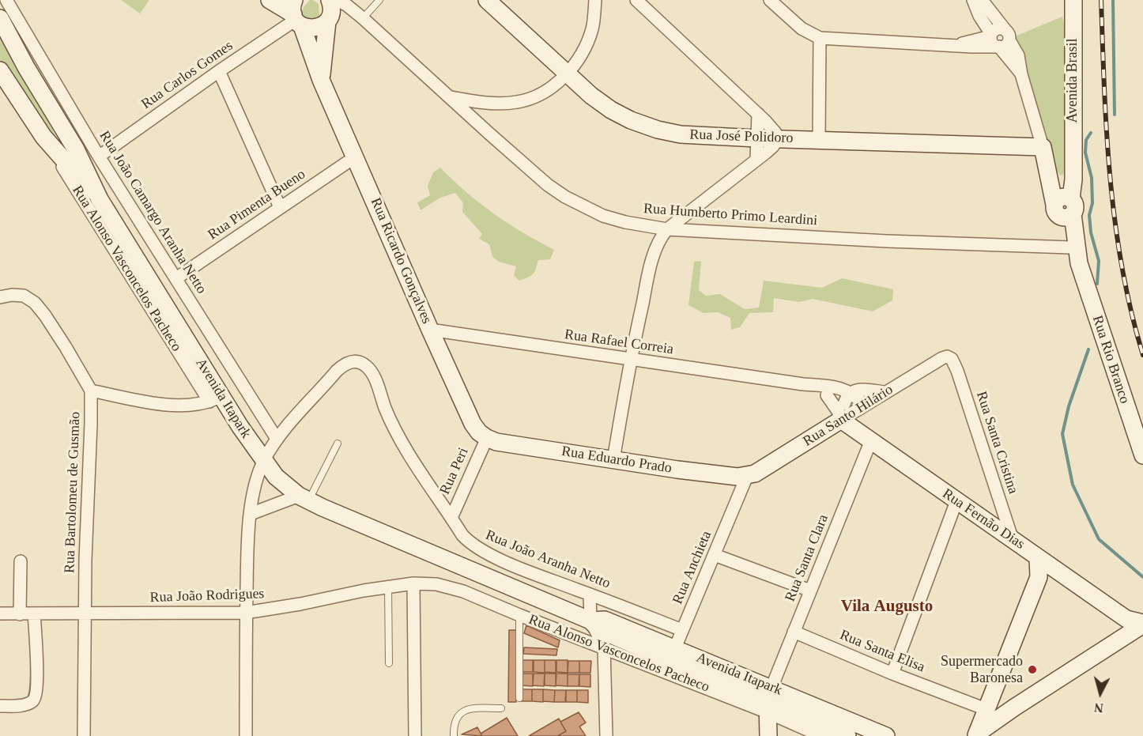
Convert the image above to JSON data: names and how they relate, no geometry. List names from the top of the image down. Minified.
{"streets":{"street":["Rua Carlos Gomes","Avenida Brasil","Rua José Polidoro","Rua Pimenta Bueno","Rua João Camargo Aranha Netto","Rua Humberto Primo Leardini","Rua Ricardo Gonçalves","Rua Alonso Vasconcelos Pacheco","Rua Rafael Correia","Rua Rio Branco","Avenida Itapark","Rua Santo Hilário","Rua Santa Cristina","Rua Eduardo Prado","Rua Peri","Rua Bartolomeu de Gusmão","Rua Fernão Dias","Rua Santa Clara","Rua João Aranha Netto","Rua Anchieta","Rua João Rodrigues","Rua Santa Elisa"]},"crossings":[["Rua Carlos Gomes","Rua João Camargo Aranha Netto"],["Rua Carlos Gomes","Rua Ricardo Gonçalves"],["Avenida Brasil","Rua Rio Branco"],["Rua José Polidoro","Rua Rio Branco"],["Rua Pimenta Bueno","Rua João Camargo Aranha Netto"],["Rua Pimenta Bueno","Rua Ricardo Gonçalves"],["Rua João Camargo Aranha Netto","Rua João Aranha Netto"],["Rua Humberto Primo Leardini","Rua Rio Branco"],["Rua Ricardo Gonçalves","Rua Rafael Correia"],["Rua Ricardo Gonçalves","Rua Eduardo Prado"],["Rua Ricardo Gonçalves","Rua Peri"],["Rua Alonso Vasconcelos Pacheco","Avenida Itapark"],["Rua Alonso Vasconcelos Pacheco","Rua Anchieta"],["Rua Alonso Vasconcelos Pacheco","Rua João Rodrigues"],["Rua Rafael Correia","Rua Santo Hilário"],["Rua Rafael Correia","Rua Fernão Dias"],["Avenida Itapark","Rua Santa Clara"],["Avenida Itapark","Rua João Aranha Netto"],["Avenida Itapark","Rua Anchieta"],["Rua Santo Hilário","Rua Santa Cristina"],["Rua Santo Hilário","Rua Eduardo Prado"],["Rua Santo Hilário","Rua Fernão Dias"],["Rua Santo Hilário","Rua Anchieta"],["Rua Santa Cristina","Rua Fernão Dias"],["Rua Eduardo Prado","Rua Peri"],["Rua Eduardo Prado","Rua Anchieta"],["Rua Peri","Rua João Aranha Netto"],["Rua Bartolomeu de Gusmão","Rua João Rodrigues"],["Rua Fernão Dias","Rua Santa Clara"],["Rua Santa Clara","Rua Santa Elisa"],["Rua João Aranha Netto","Rua Anchieta"],["Rua João Aranha Netto","Rua João Rodrigues"]],"districts":["Vila Augusto"],"places":["Supermercado Baronesa"],"north":"bottom"}
